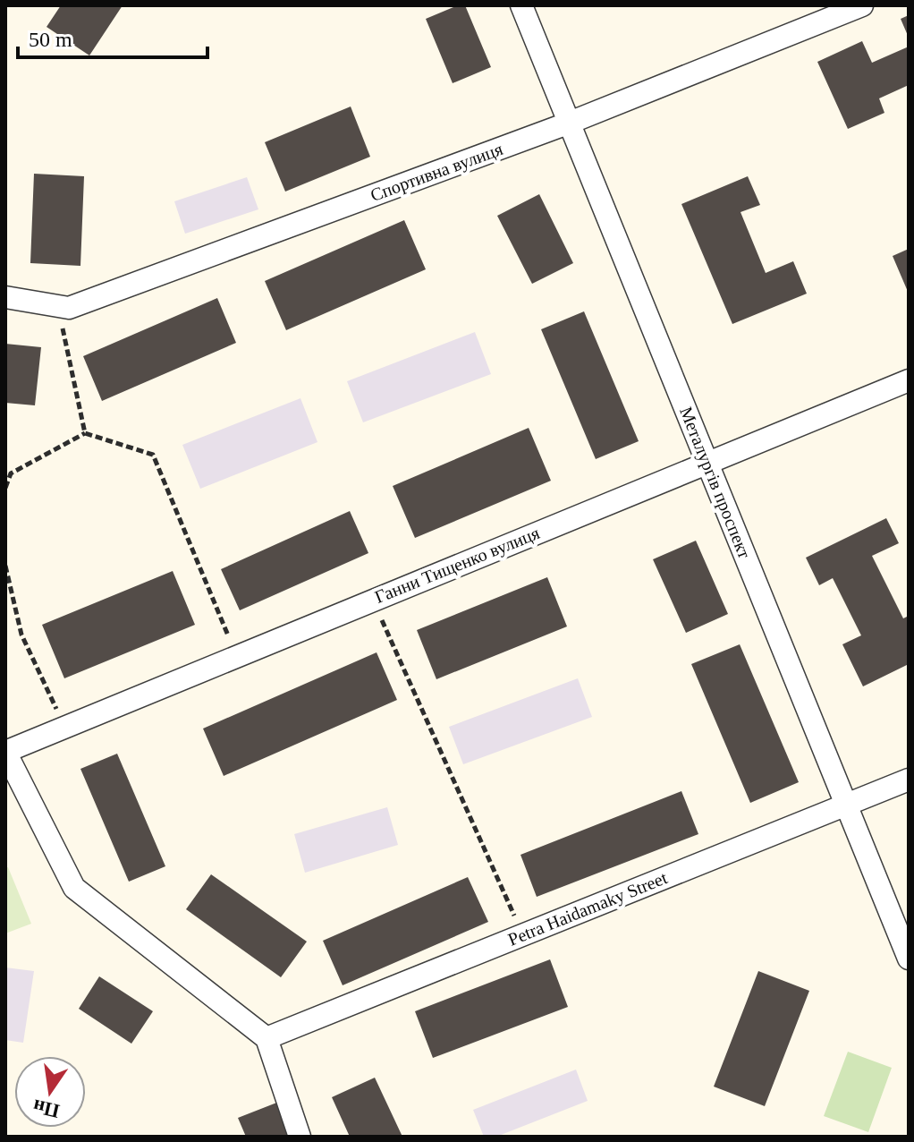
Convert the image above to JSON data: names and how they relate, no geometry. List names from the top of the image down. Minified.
{"streets":{"street":["Спортивна вулиця","Металургів проспект","Ганни Тищенко вулиця","Petra Haidamaky Street"]},"crossings":[["Спортивна вулиця","Металургів проспект"],["Металургів проспект","Ганни Тищенко вулиця"],["Металургів проспект","Petra Haidamaky Street"]],"scale_bar":"50 m","north":"bottom"}
